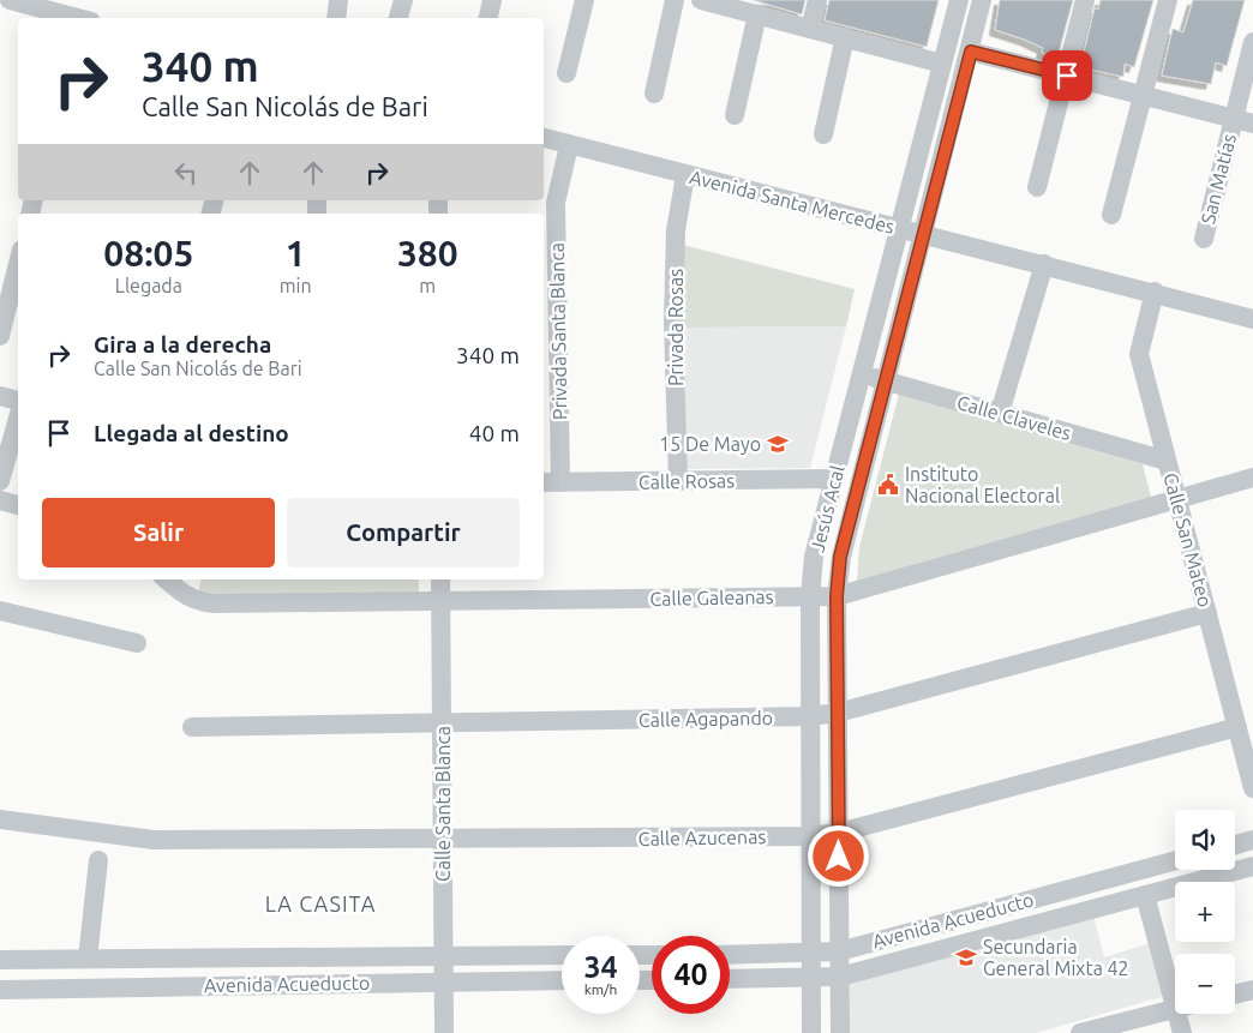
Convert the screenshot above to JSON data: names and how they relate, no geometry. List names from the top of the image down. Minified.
{"streets":{"street":["San Matías","Avenida Santa Mercedes","Privada Rosas","Privada Santa Blanca","Calle Claveles","Calle Rosas","Jesús Acal","Calle San Mateo","Calle Galeanas","Calle Agapando","Calle Santa Blanca","Calle Azucenas","Avenida Acueducto"]},"crossings":[["Avenida Santa Mercedes","Privada Rosas"],["Avenida Santa Mercedes","Privada Santa Blanca"],["Avenida Santa Mercedes","Jesús Acal"],["Avenida Santa Mercedes","Calle San Mateo"],["Privada Rosas","Calle Rosas"],["Privada Santa Blanca","Calle Rosas"],["Calle Claveles","Jesús Acal"],["Calle Claveles","Calle San Mateo"],["Calle Rosas","Jesús Acal"],["Jesús Acal","Calle Galeanas"],["Jesús Acal","Calle Agapando"],["Jesús Acal","Calle Azucenas"],["Jesús Acal","Avenida Acueducto"],["Calle San Mateo","Calle Galeanas"],["Calle San Mateo","Calle Agapando"],["Calle San Mateo","Calle Azucenas"],["Calle Galeanas","Calle Santa Blanca"],["Calle Agapando","Calle Santa Blanca"],["Calle Santa Blanca","Calle Azucenas"],["Calle Santa Blanca","Avenida Acueducto"]],"districts":["LA CASITA"],"places":{"school or university":["15 De Mayo","Secundaria General Mixta 42"],"public building":["Instituto Nacional Electoral"]},"page":{"turn":["340 m","Calle San Nicolás de Bari"],"eta":["08:05","Llegada","1","min","380","m"],"list":[{"name":"Gira a la derecha","note":"Calle San Nicolás de Bari","value":"340 m"},{"name":"Llegada al destino","value":"40 m"}],"buttons":["Salir","Compartir"],"map_buttons":["+","−"],"speed":"34 km/h","limit":"40"}}
